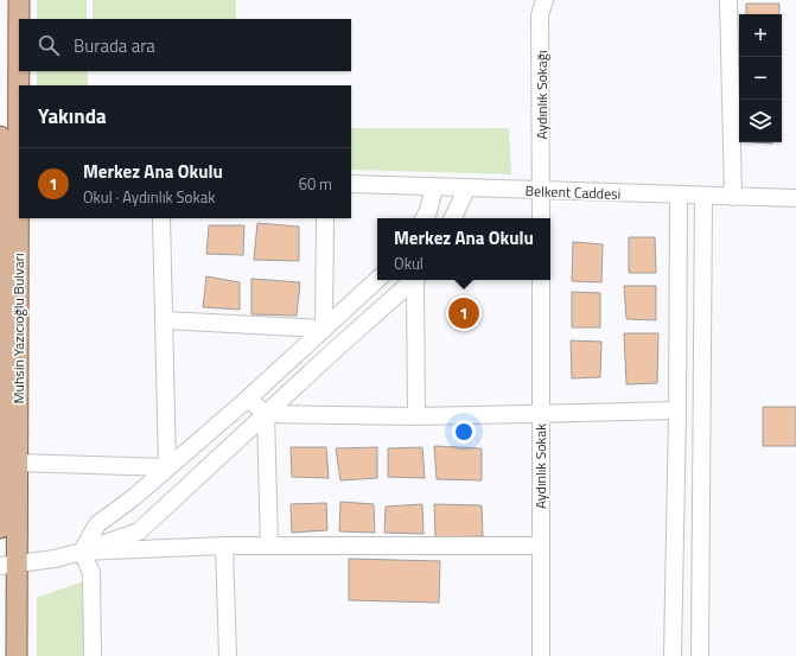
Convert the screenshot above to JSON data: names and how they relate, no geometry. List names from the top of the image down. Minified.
{"streets":{"main road":["Muhsin Yazıcıoğlu Bulvarı"],"street":["Aydınlık Sokağı","Belkent Caddesi","Aydınlık Sokak"]},"crossings":[["Aydınlık Sokağı","Belkent Caddesi"]],"page":{"map_buttons":["+","−"],"search":"Burada ara","heading":"Yakında","list":[{"mark":"1","name":"Merkez Ana Okulu","note":"Okul · Aydınlık Sokak","value":"60 m"}],"popup":["Merkez Ana Okulu","Okul"],"pins":"1"}}
